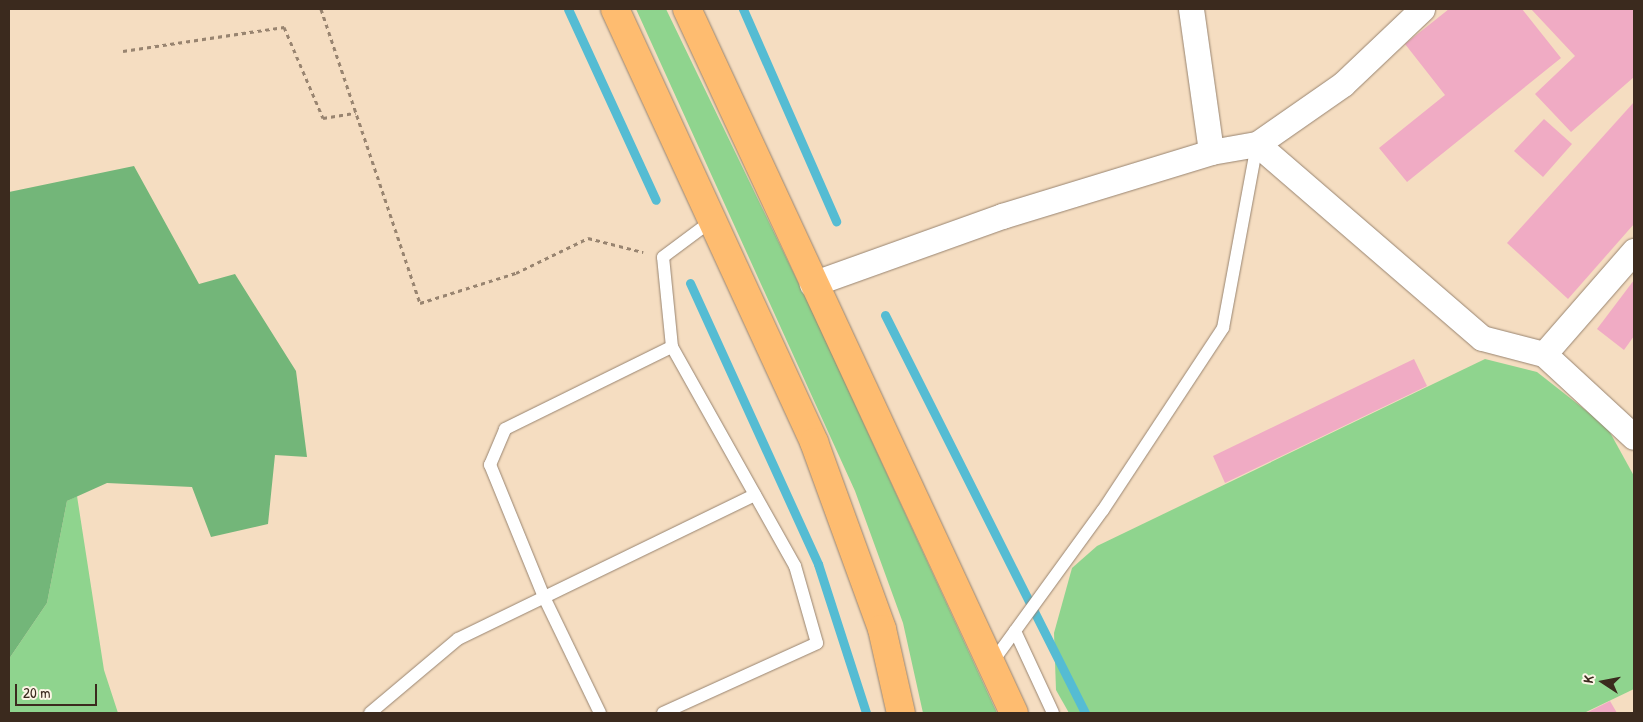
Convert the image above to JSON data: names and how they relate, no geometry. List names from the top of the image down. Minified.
{"scale_bar":"20 m","north":"left"}
